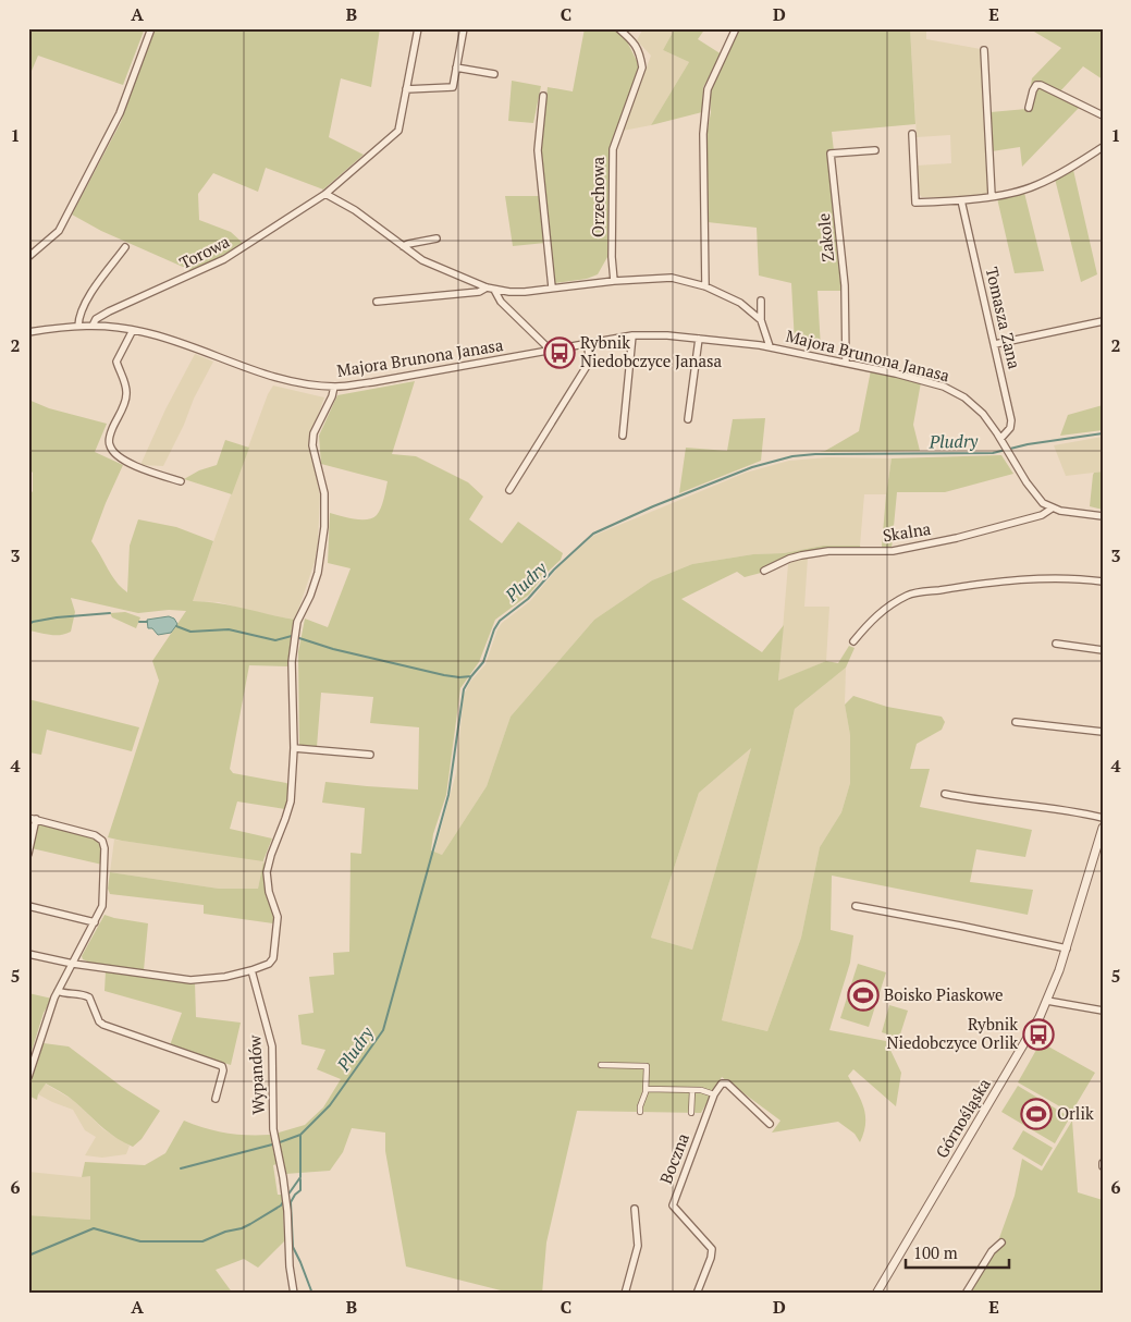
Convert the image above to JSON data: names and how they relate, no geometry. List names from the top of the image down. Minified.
{"streets":{"street":["Orzechowa","Zakole","Torowa","Tomasza Zana","Majora Brunona Janasa","Skalna","Wypandów","Górnośląska","Boczna"]},"crossings":[["Zakole","Majora Brunona Janasa"],["Torowa","Majora Brunona Janasa"],["Tomasza Zana","Majora Brunona Janasa"],["Majora Brunona Janasa","Skalna"]],"water":["Pludry"],"places":{"bus stop":["Rybnik Niedobczyce Janasa","Rybnik Niedobczyce Orlik"],"sports":["Boisko Piaskowe","Orlik"]},"scale_bar":"100 m","grid":{"columns":["A","B","C","D","E"],"rows":["1","2","3","4","5","6"]}}
